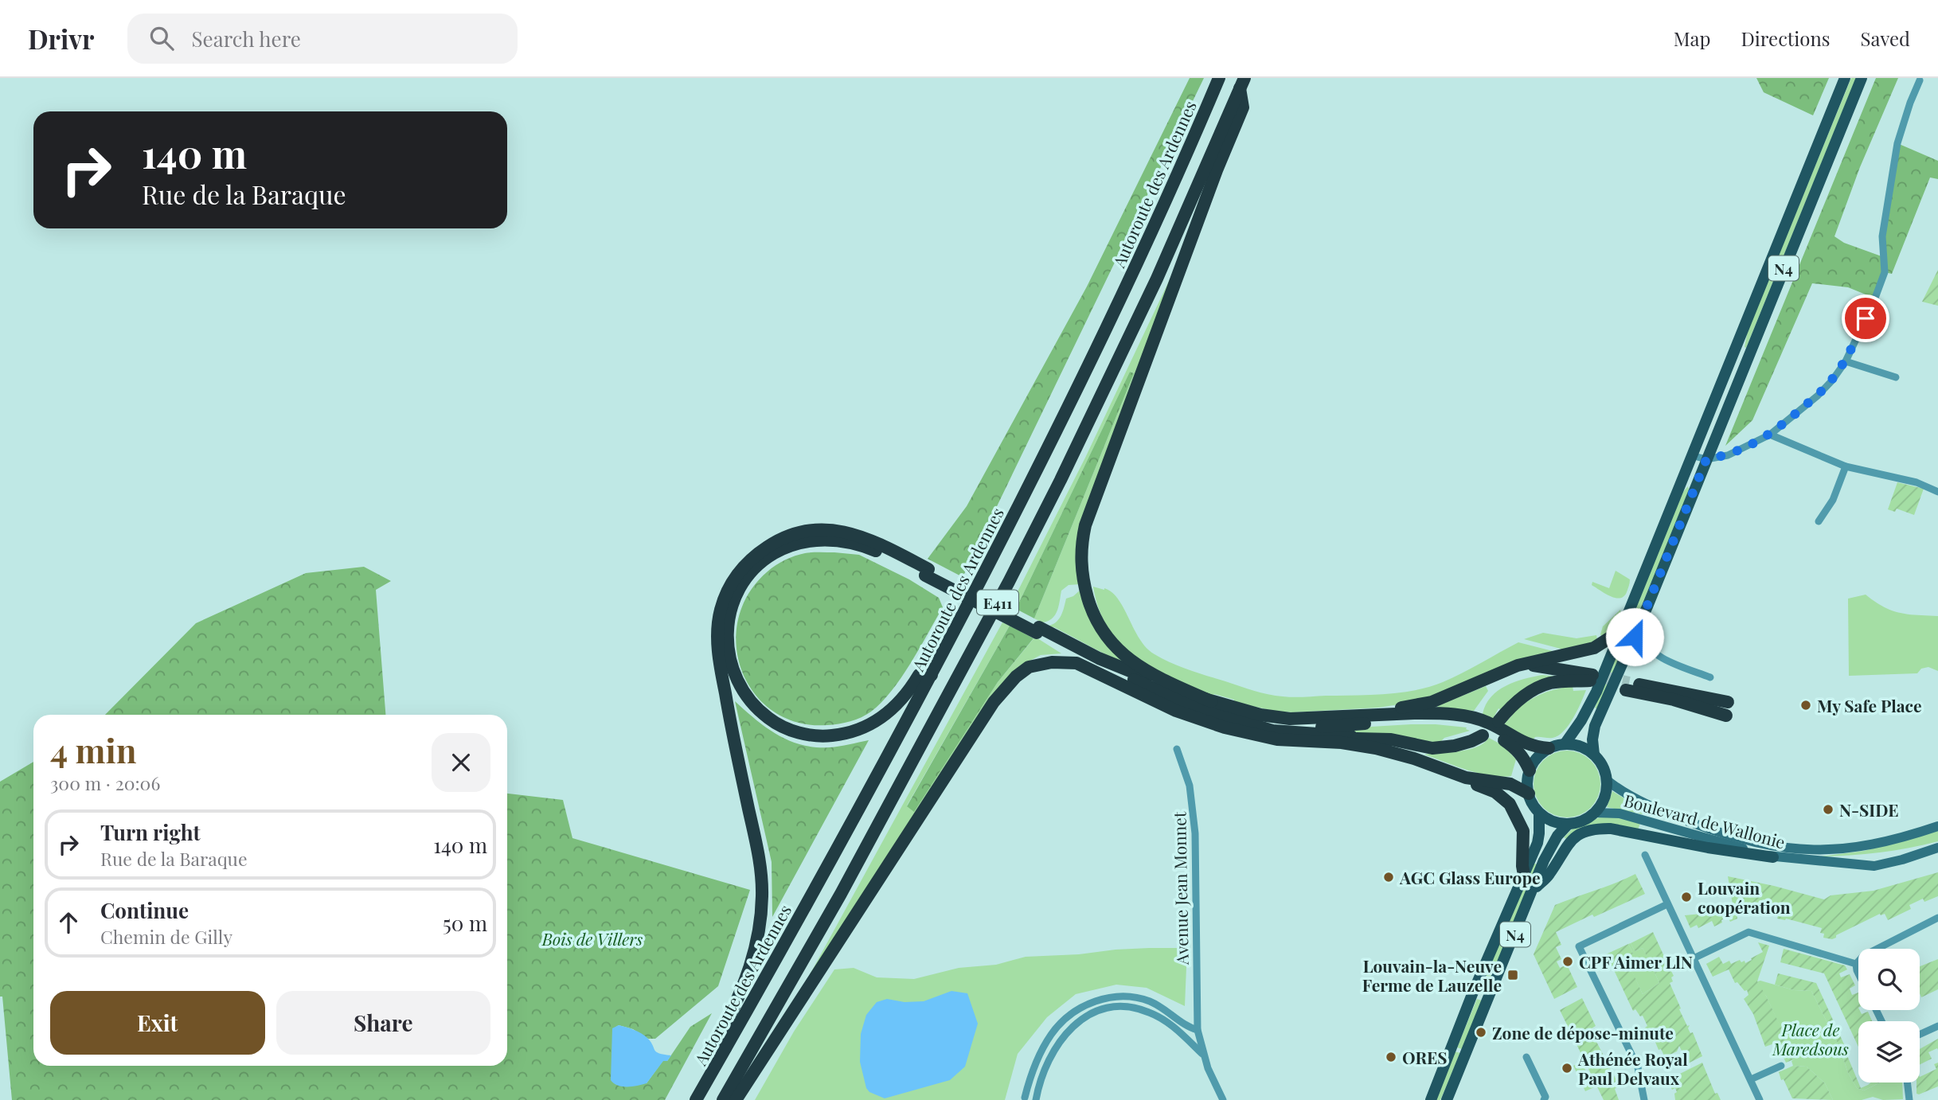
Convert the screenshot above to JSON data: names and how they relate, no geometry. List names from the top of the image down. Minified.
{"streets":{"highway":["Autoroute des Ardennes","E411"],"main road":["N4","Boulevard de Wallonie"],"street":["Avenue Jean Monnet"]},"crossings":[["N4","Boulevard de Wallonie"]],"parks":["Bois de Villers","Place de Maredsous"],"places":{"other":["My Safe Place","N-SIDE","AGC Glass Europe","Louvain coopération","CPF Aimer LlN","Zone de dépose-minute","ORES","Athénée Royal Paul Delvaux"],"transit":["Louvain-la-Neuve Ferme de Lauzelle"]},"page":{"header":"Drivr","search":"Search here","nav":["Map","Directions","Saved"],"turn":["140 m","Rue de la Baraque"],"heading":["4 min","300 m · 20:06"],"list":[{"name":"Turn right","note":"Rue de la Baraque","value":"140 m"},{"name":"Continue","note":"Chemin de Gilly","value":"50 m"}],"buttons":["Exit","Share"]}}
